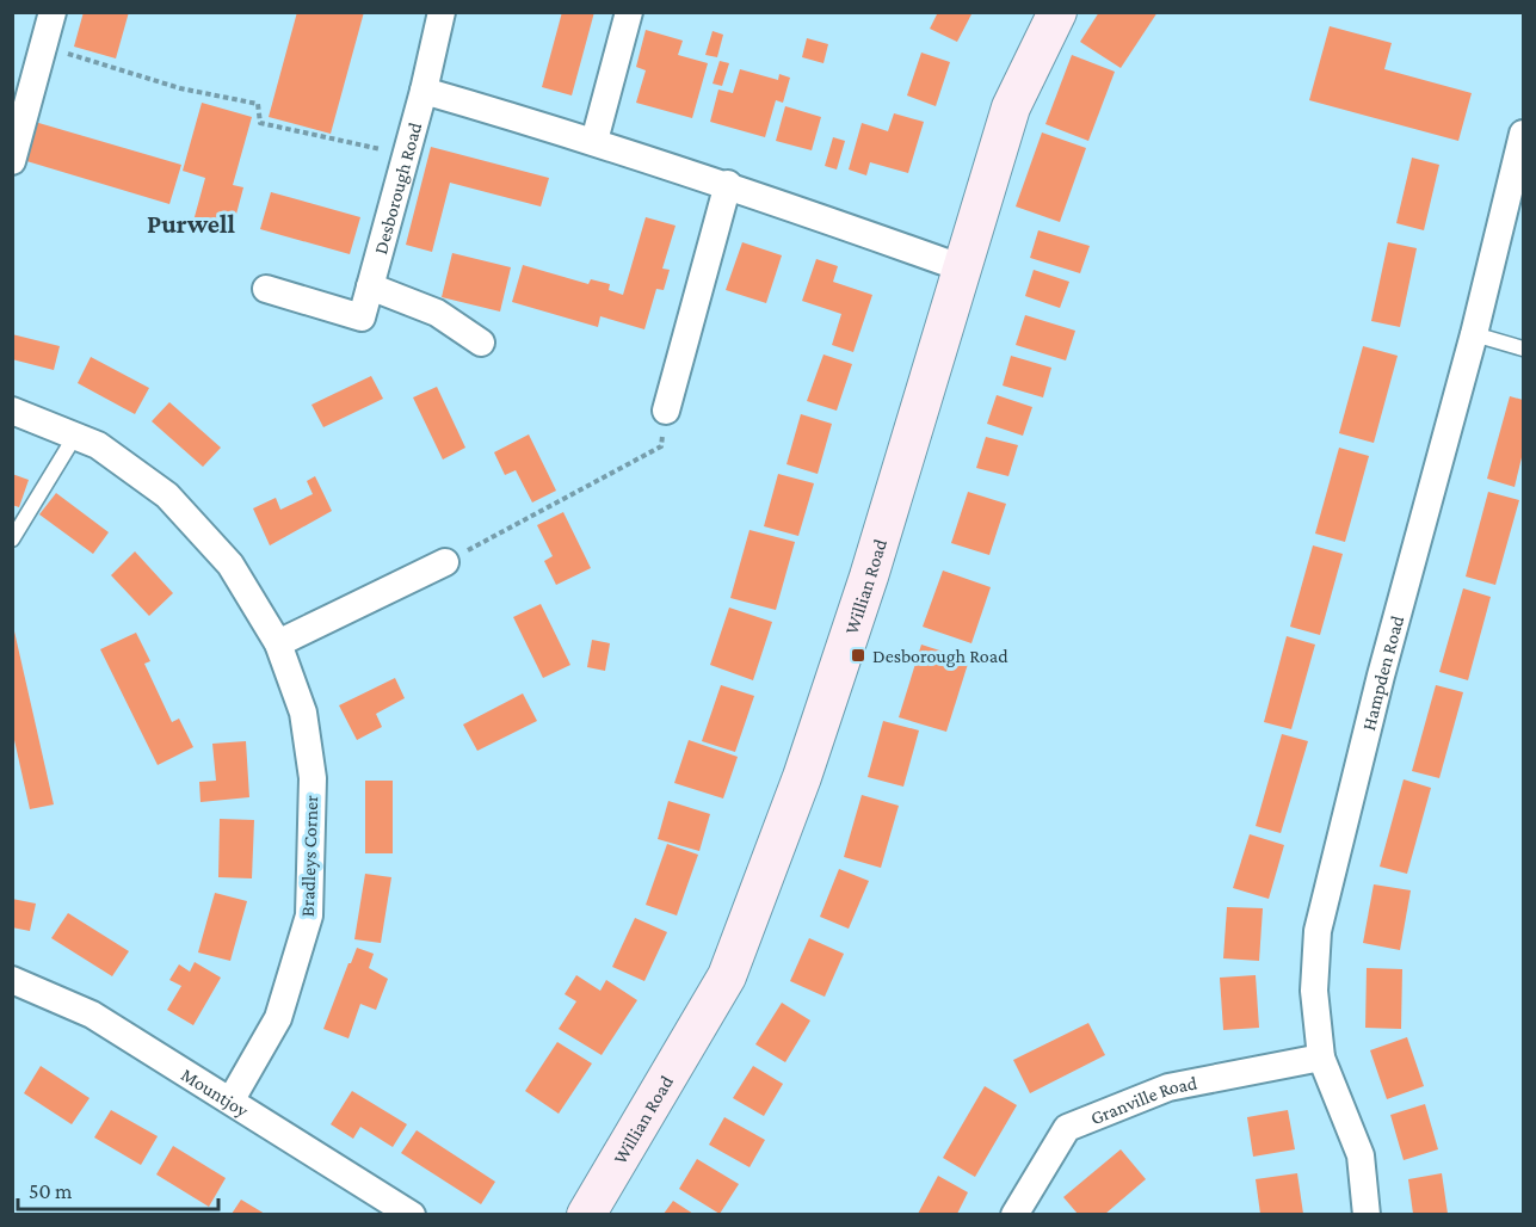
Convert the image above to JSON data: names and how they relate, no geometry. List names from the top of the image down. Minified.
{"streets":{"street":["Desborough Road","Willian Road","Hampden Road","Bradleys Corner","Mountjoy","Granville Road"]},"crossings":[["Hampden Road","Granville Road"],["Bradleys Corner","Mountjoy"]],"districts":["Purwell"],"places":{"transit":["Desborough Road"]},"scale_bar":"50 m"}
